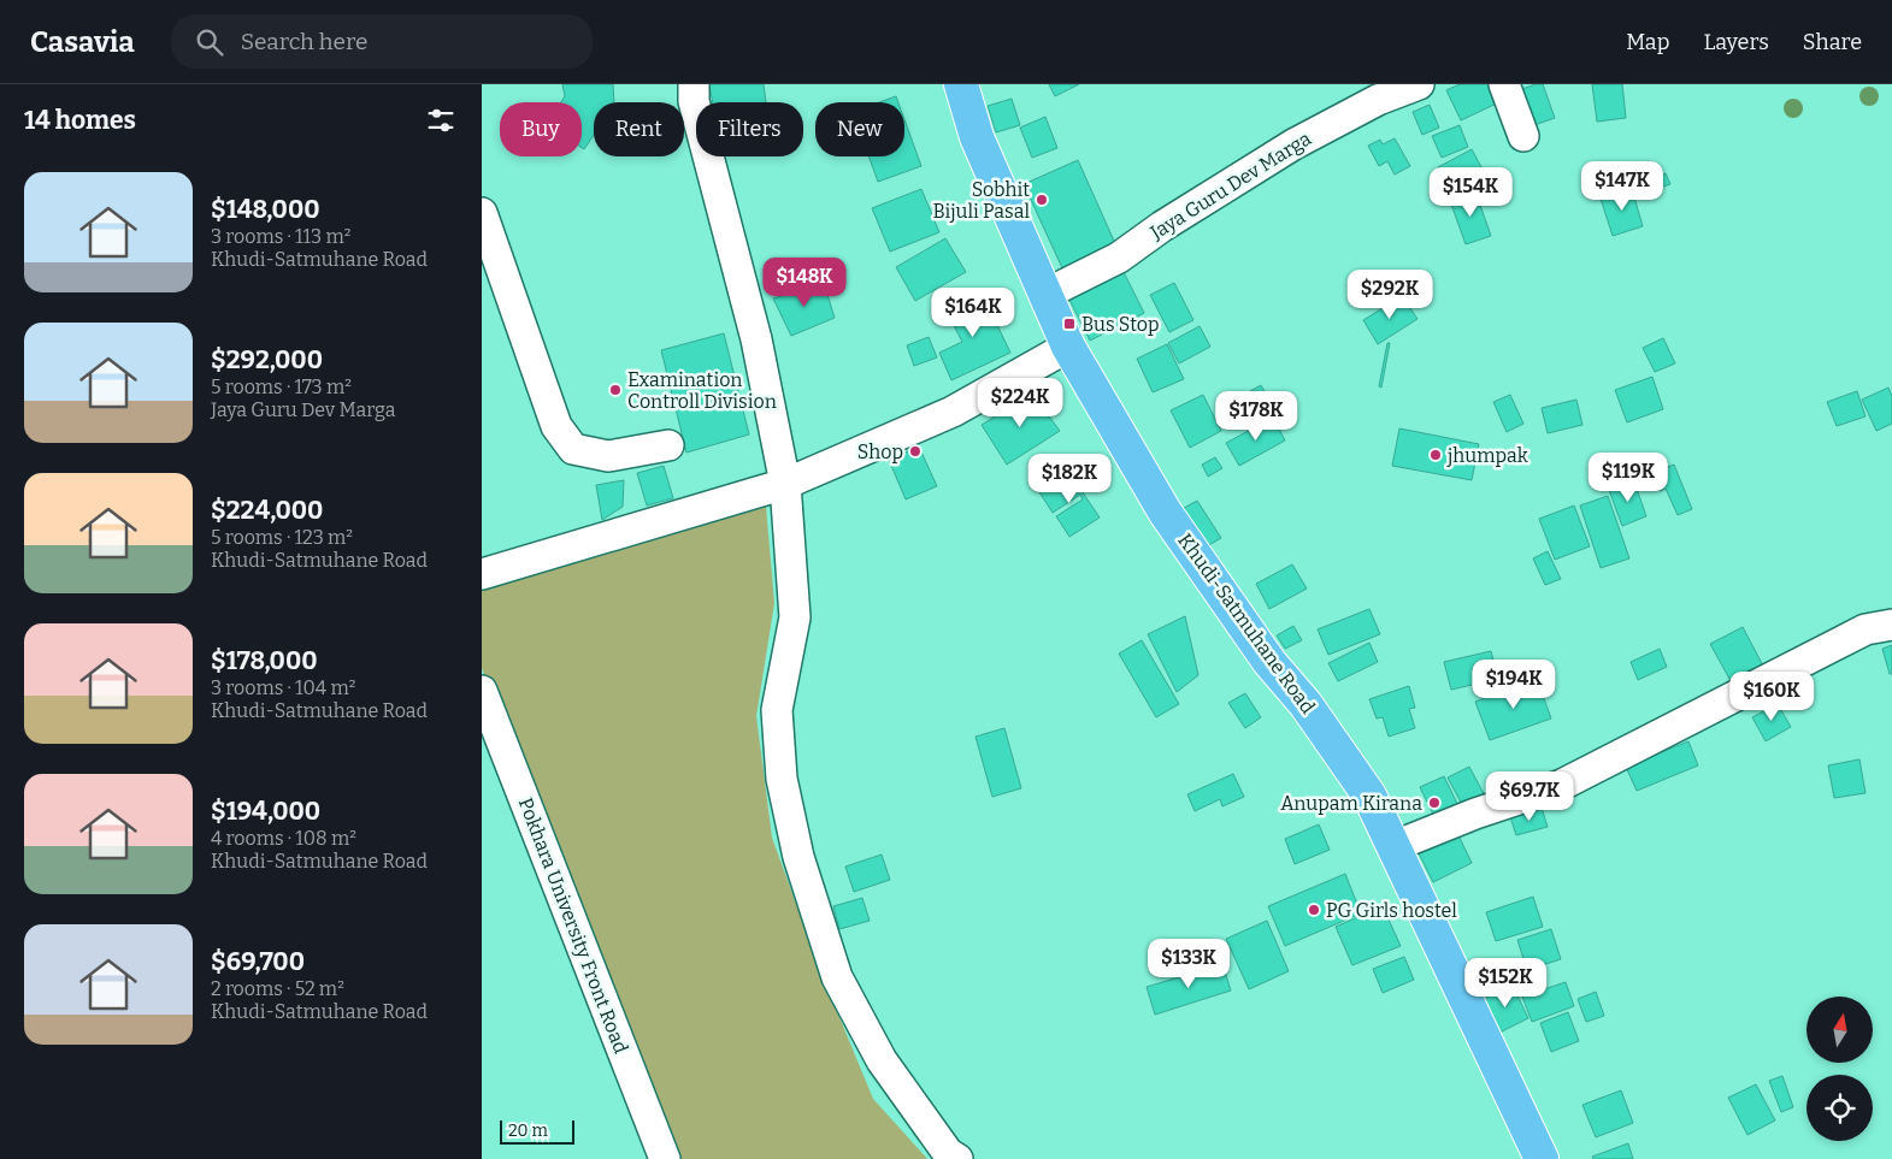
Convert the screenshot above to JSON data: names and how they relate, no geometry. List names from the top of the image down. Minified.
{"streets":{"main road":["Khudi-Satmuhane Road"],"street":["Jaya Guru Dev Marga","Pokhara University Front Road"]},"crossings":[["Jaya Guru Dev Marga","Khudi-Satmuhane Road"]],"places":{"other":["Sobhit Bijuli Pasal","Examination Controll Division","Shop","jhumpak","Anupam Kirana","PG Girls hostel"],"transit":["Bus Stop"]},"scale_bar":"20 m","north":"top","page":{"header":"Casavia","search":"Search here","nav":["Map","Layers","Share"],"heading":"14 homes","chip":["Buy","Rent","Filters","New"],"list":[{"name":"$148,000","note":"3 rooms · 113 m² · Khudi-Satmuhane Road"},{"name":"$292,000","note":"5 rooms · 173 m² · Jaya Guru Dev Marga"},{"name":"$224,000","note":"5 rooms · 123 m² · Khudi-Satmuhane Road"},{"name":"$178,000","note":"3 rooms · 104 m² · Khudi-Satmuhane Road"},{"name":"$194,000","note":"4 rooms · 108 m² · Khudi-Satmuhane Road"},{"name":"$69,700","note":"2 rooms · 52 m² · Khudi-Satmuhane Road"}],"price":["$147K","$154K","$148K","$292K","$164K","$224K","$178K","$119K","$182K","$194K","$160K","$69.7K","$133K","$152K"],"scale":"20 m"}}
